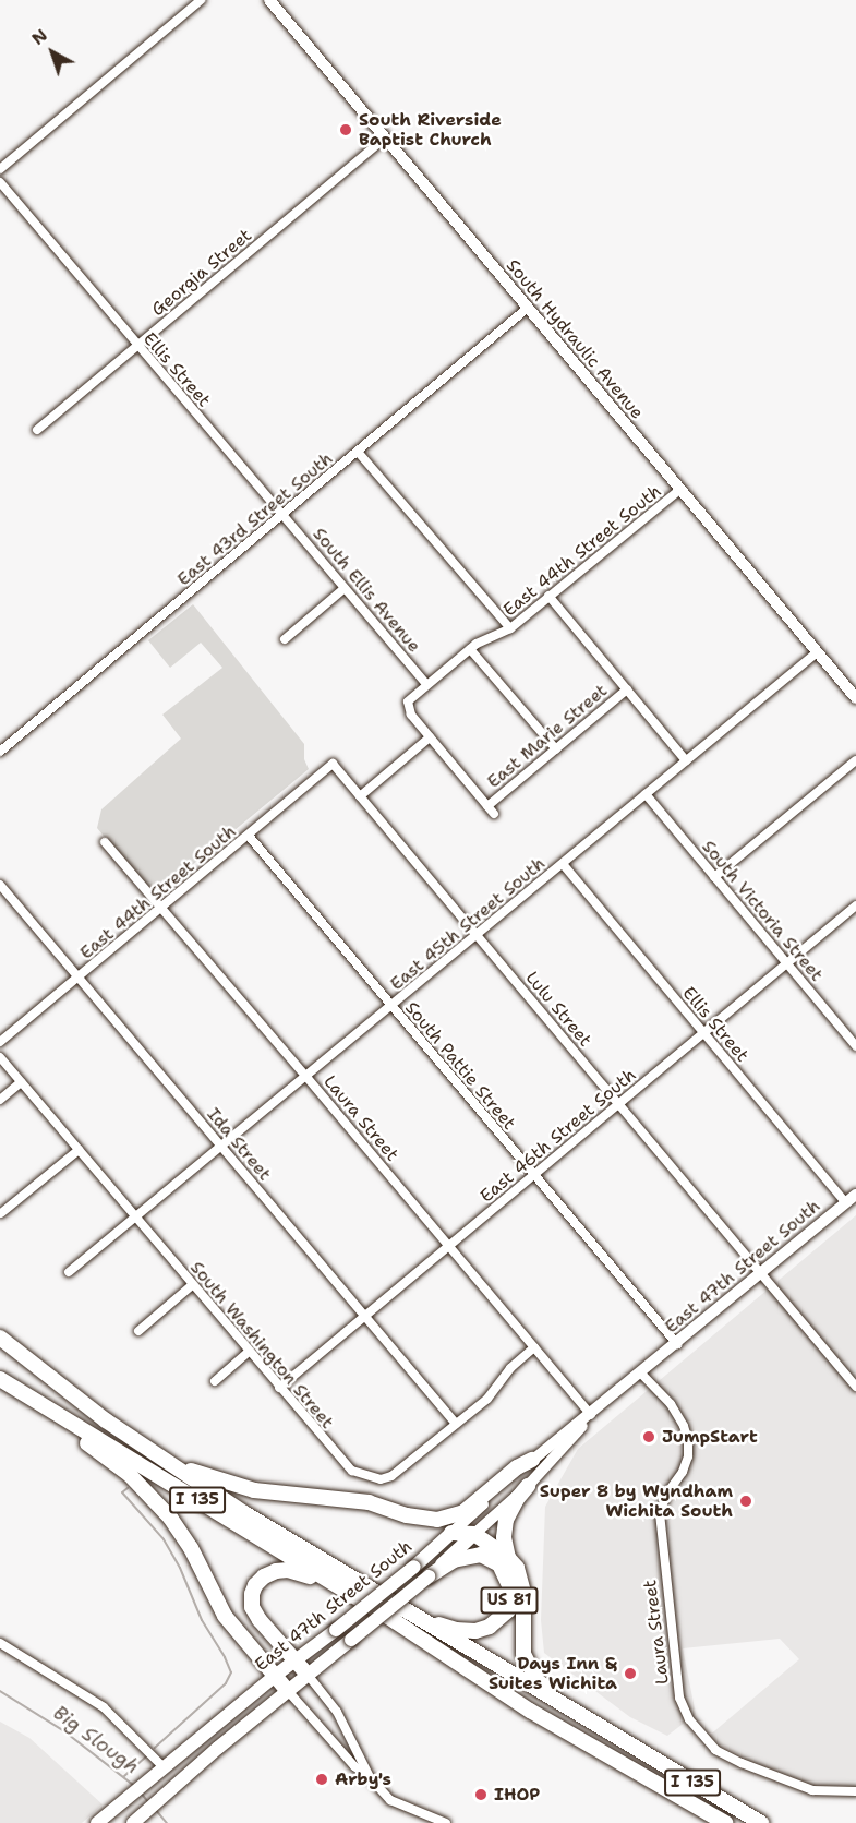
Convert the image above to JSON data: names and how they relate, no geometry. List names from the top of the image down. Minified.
{"streets":{"highway":["I 135","US 81"],"main road":["East 47th Street South"],"street":["Georgia Street","South Hydraulic Avenue","Ellis Street","East 43rd Street South","East 44th Street South","South Ellis Avenue","East Marie Street","South Victoria Street","East 45th Street South","Lulu Street","South Pattie Street","Laura Street","East 46th Street South","Ida Street","South Washington Street"]},"crossings":[["Georgia Street","South Hydraulic Avenue"],["Georgia Street","Ellis Street"],["South Hydraulic Avenue","East 43rd Street South"],["South Hydraulic Avenue","East 44th Street South"],["South Hydraulic Avenue","East 45th Street South"],["Ellis Street","East 43rd Street South"],["Ellis Street","South Ellis Avenue"],["Ellis Street","East 45th Street South"],["Ellis Street","East 46th Street South"],["Ellis Street","East 47th Street South"],["East 43rd Street South","South Ellis Avenue"],["East 44th Street South","South Ellis Avenue"],["East 44th Street South","Lulu Street"],["East 44th Street South","South Pattie Street"],["East 44th Street South","Laura Street"],["East 44th Street South","Ida Street"],["South Victoria Street","East 45th Street South"],["South Victoria Street","East 46th Street South"],["East 45th Street South","Lulu Street"],["East 45th Street South","South Pattie Street"],["East 45th Street South","Laura Street"],["East 45th Street South","Ida Street"],["East 45th Street South","South Washington Street"],["Lulu Street","East 46th Street South"],["Lulu Street","East 47th Street South"],["South Pattie Street","East 46th Street South"],["South Pattie Street","East 47th Street South"],["Laura Street","East 46th Street South"],["Laura Street","East 47th Street South"],["Laura Street","South Washington Street"],["East 46th Street South","Ida Street"],["East 46th Street South","South Washington Street"],["Ida Street","South Washington Street"],["East 47th Street South","US 81"],["I 135","US 81"]],"water":["Big Slough"],"places":["South Riverside Baptist Church","JumpStart","Super 8 by Wyndham Wichita South","Days Inn & Suites Wichita","Arby's","IHOP"],"north":"top left"}
